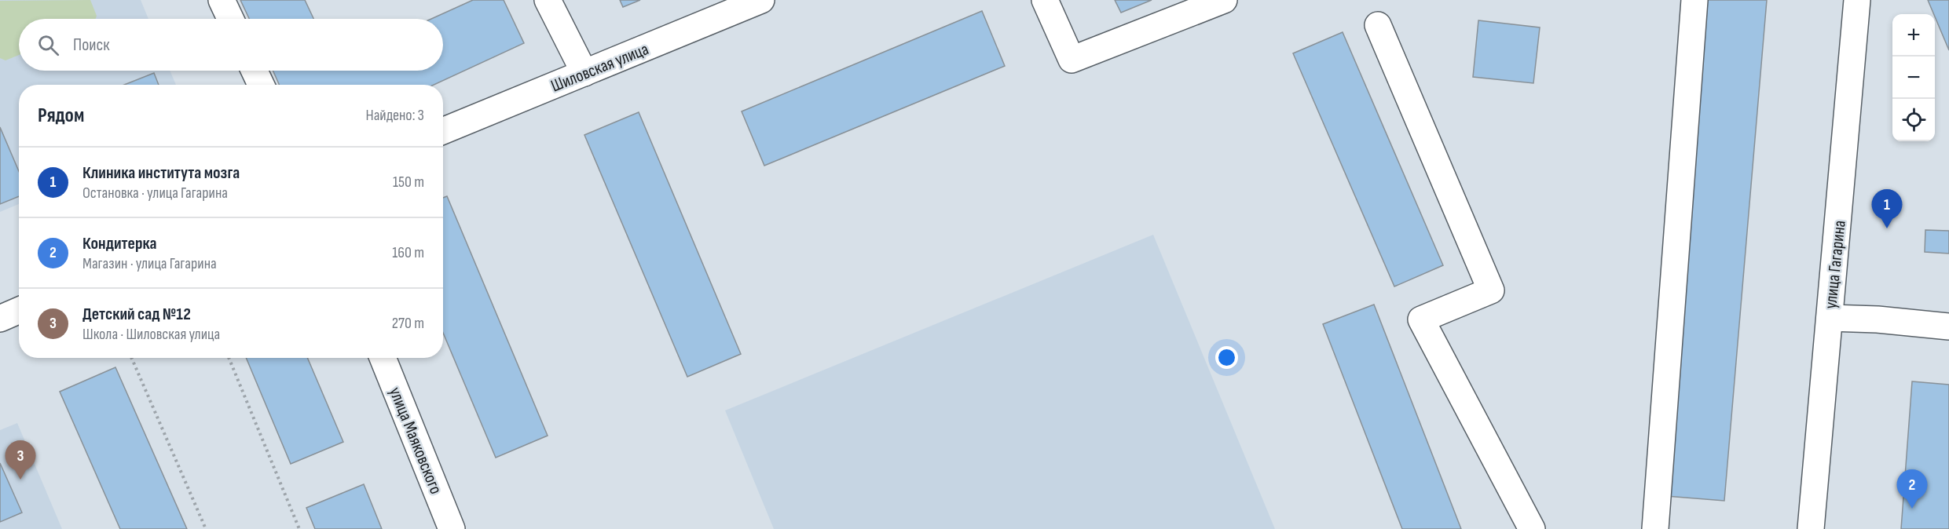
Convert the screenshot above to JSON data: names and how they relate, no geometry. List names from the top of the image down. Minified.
{"streets":{"street":["Шиловская улица","улица Гагарина","улица Маяковского"]},"page":{"map_buttons":["+","−"],"search":"Поиск","heading":["Рядом","Найдено: 3"],"list":[{"mark":"1","name":"Клиника института мозга","note":"Остановка · улица Гагарина","value":"150 m"},{"mark":"2","name":"Кондитерка","note":"Магазин · улица Гагарина","value":"160 m"},{"mark":"3","name":"Детский сад №12","note":"Школа · Шиловская улица","value":"270 m"}],"pins":["1","3","2"]}}
